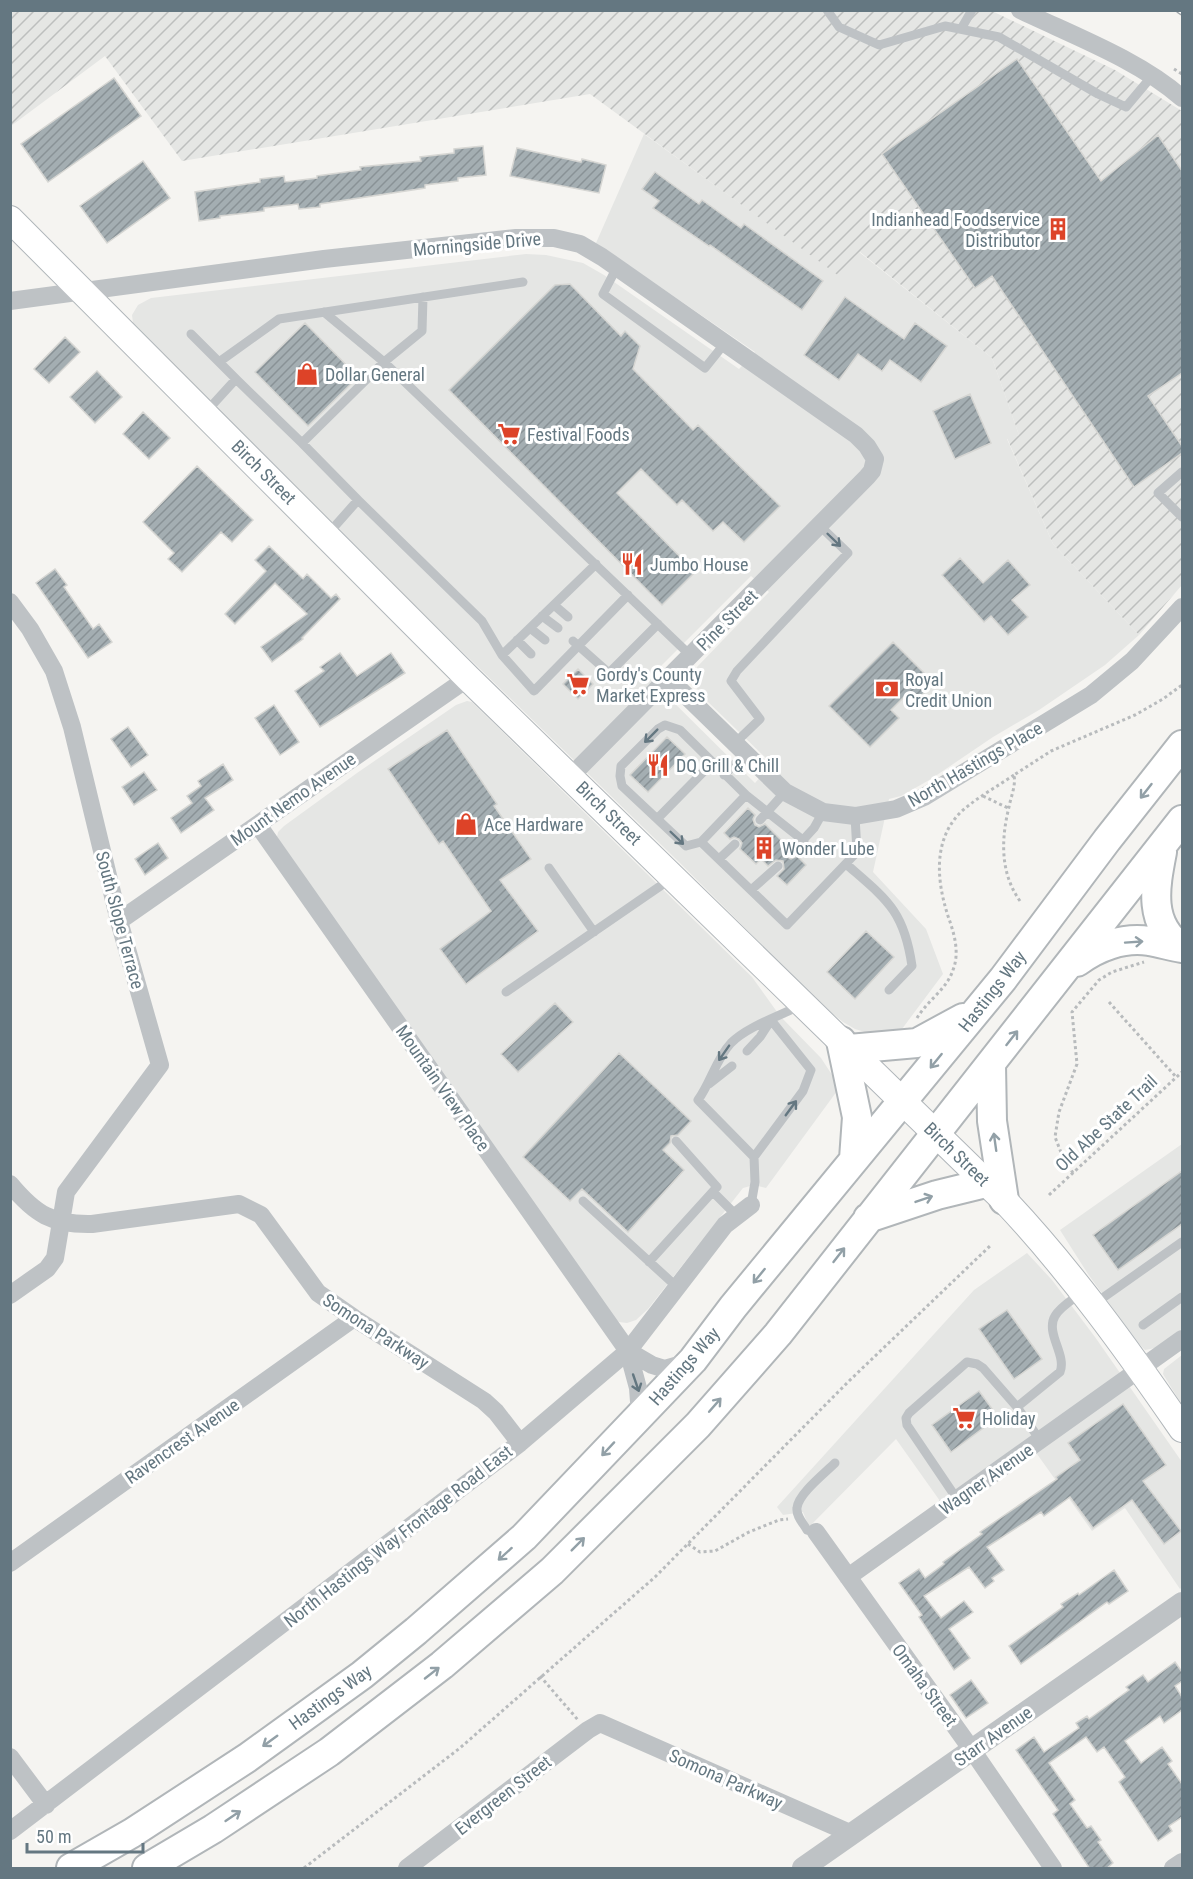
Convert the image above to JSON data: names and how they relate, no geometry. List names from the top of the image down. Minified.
{"streets":{"main road":["Birch Street","Hastings Way"],"street":["Morningside Drive","Pine Street","North Hastings Place","Mount Nemo Avenue","South Slope Terrace","Mountain View Place","Somona Parkway","Ravencrest Avenue","Wagner Avenue","North Hastings Way Frontage Road East","Omaha Street","Starr Avenue","Evergreen Street"],"path":["Old Abe State Trail"]},"crossings":[["Morningside Drive","Birch Street"],["Morningside Drive","Pine Street"],["Birch Street","Pine Street"],["Birch Street","Mount Nemo Avenue"],["Birch Street","Hastings Way"],["Birch Street","Wagner Avenue"],["Pine Street","North Hastings Place"],["Mount Nemo Avenue","South Slope Terrace"],["Mount Nemo Avenue","Mountain View Place"],["South Slope Terrace","Somona Parkway"],["Hastings Way","Mountain View Place"],["Mountain View Place","North Hastings Way Frontage Road East"],["Somona Parkway","Ravencrest Avenue"],["Somona Parkway","North Hastings Way Frontage Road East"],["Somona Parkway","Starr Avenue"],["Somona Parkway","Evergreen Street"],["Wagner Avenue","Omaha Street"],["Omaha Street","Starr Avenue"]],"places":{"building":["Indianhead Foodservice Distributor","Wonder Lube"],"shop":["Dollar General","Ace Hardware"],"supermarket":["Festival Foods","Gordy's County Market Express","Holiday"],"restaurant":["Jumbo House","DQ Grill & Chill"],"bank":["Royal Credit Union"]},"scale_bar":"50 m"}
